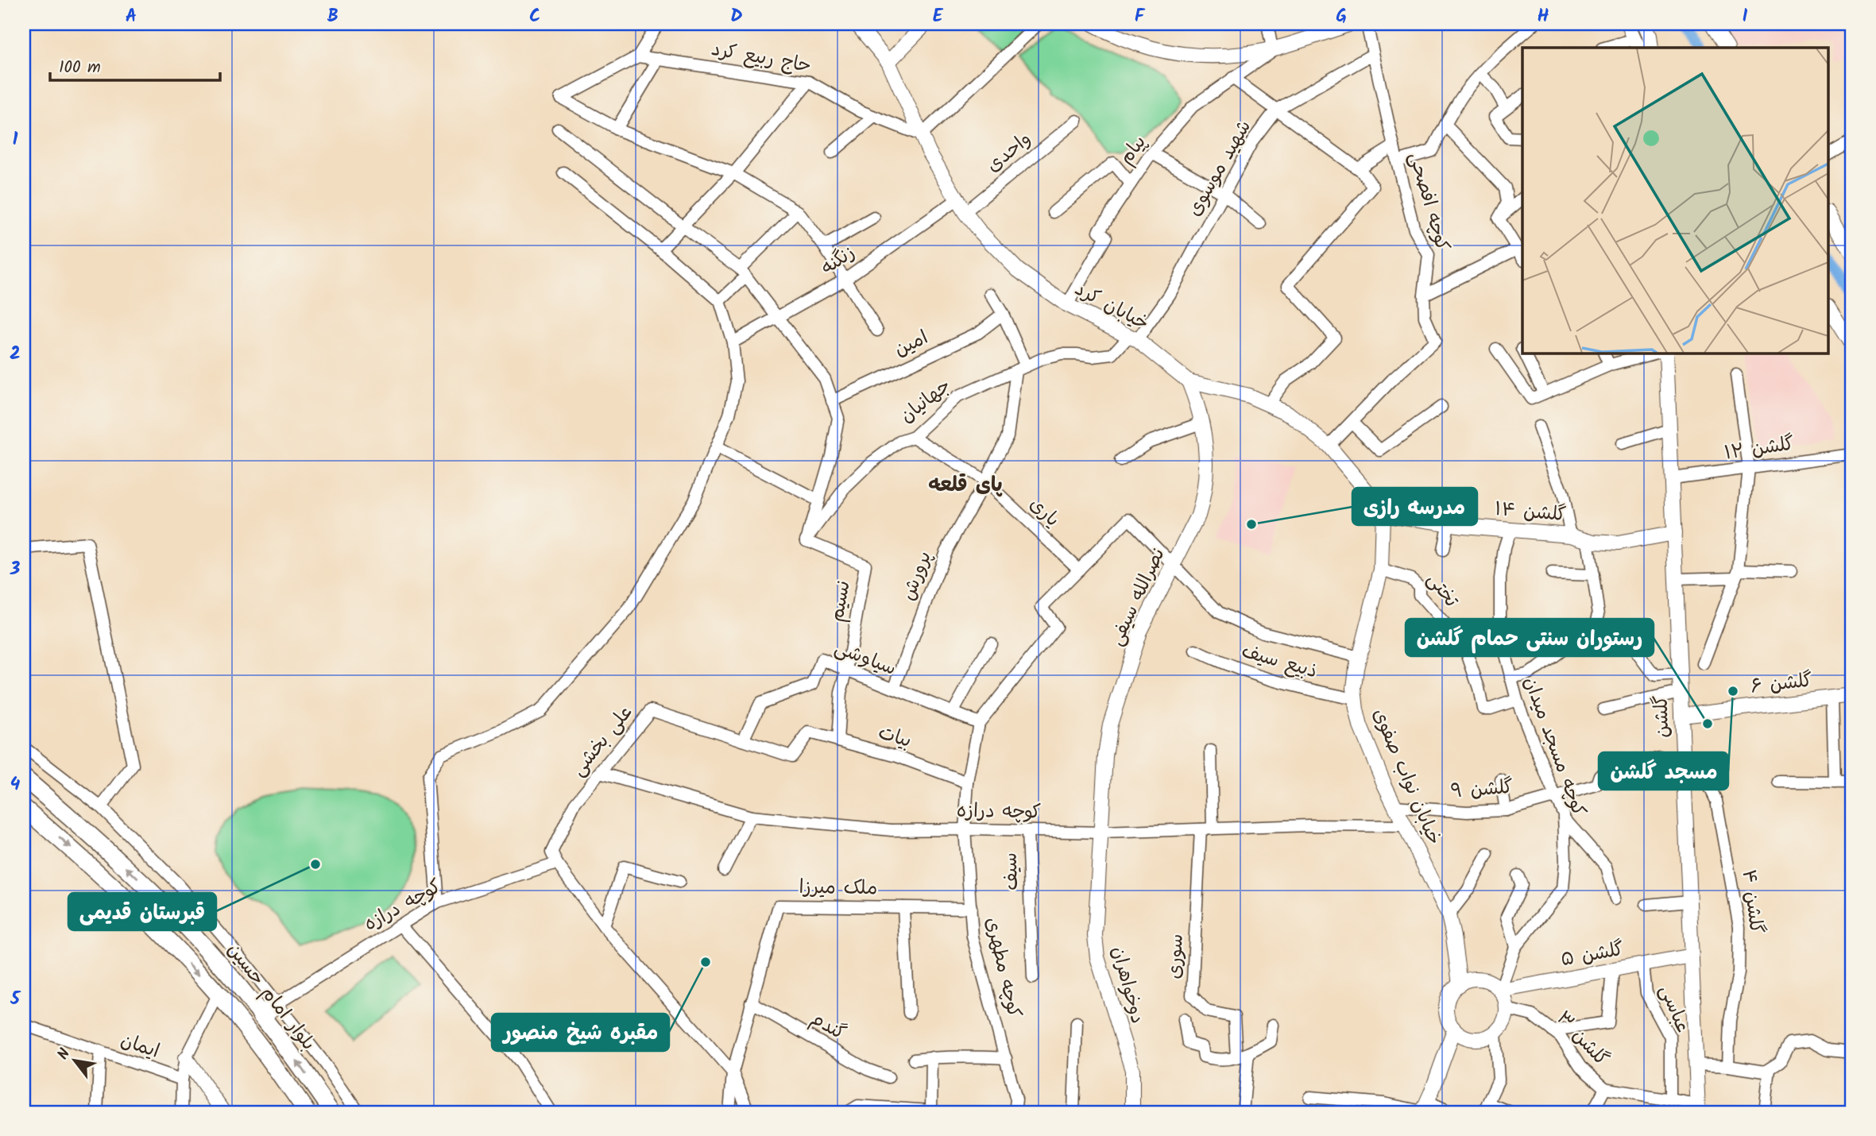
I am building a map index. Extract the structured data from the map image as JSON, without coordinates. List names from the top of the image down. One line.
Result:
{"streets":{"main road":["بلوار امام حسین"],"street":["حاج ربیع کرد","پیام","واحدی","شهید موسوی","کوچه افصحی","زنگنه","خیابان کرد","امین","جهانیان","گلشن ۱۲","یاری","گلشن ۱۴","پرورش","تختی","نصرالله سیفی","نسیم","سیاوشی","ذبیع سیف","گلشن ۶","گلشن","بیات","علی بخشی","کوچه مسجد میدان","خیابان نواب صفوی","گلشن ۹","کوچه درازه","سیف","ملک میرزا","گلشن ۴","گلشن ۵","سوری","کوچه مطهری","دوخواهران","عباسی","گندم","گلشن ۳","ایمان"]},"crossings":[["حاج ربیع کرد","خیابان کرد"],["پیام","خیابان کرد"],["واحدی","خیابان کرد"],["شهید موسوی","کوچه افصحی"],["شهید موسوی","خیابان کرد"],["شهید موسوی","جهانیان"],["کوچه افصحی","خیابان کرد"],["زنگنه","خیابان کرد"],["خیابان کرد","جهانیان"],["خیابان کرد","گلشن ۱۴"],["خیابان کرد","نصرالله سیفی"],["خیابان کرد","خیابان نواب صفوی"],["جهانیان","یاری"],["جهانیان","پرورش"],["جهانیان","نسیم"],["گلشن ۱۲","گلشن"],["یاری","پرورش"],["گلشن ۱۴","گلشن"],["گلشن ۱۴","کوچه مسجد میدان"],["گلشن ۱۴","خیابان نواب صفوی"],["پرورش","سیاوشی"],["تختی","کوچه مسجد میدان"],["تختی","خیابان نواب صفوی"],["نصرالله سیفی","کوچه درازه"],["نصرالله سیفی","دوخواهران"],["نسیم","سیاوشی"],["نسیم","بیات"],["سیاوشی","علی بخشی"],["سیاوشی","کوچه مطهری"],["ذبیع سیف","خیابان نواب صفوی"],["گلشن ۶","گلشن"],["گلشن","گلشن ۴"],["گلشن","گلشن ۵"],["گلشن","گلشن ۳"],["بیات","علی بخشی"],["بیات","کوچه مطهری"],["علی بخشی","کوچه درازه"],["کوچه مسجد میدان","خیابان نواب صفوی"],["کوچه مسجد میدان","گلشن ۹"],["کوچه مسجد میدان","گلشن ۵"],["کوچه مسجد میدان","گلشن ۳"],["خیابان نواب صفوی","گلشن ۹"],["خیابان نواب صفوی","کوچه درازه"],["خیابان نواب صفوی","گلشن ۵"],["خیابان نواب صفوی","گلشن ۳"],["کوچه درازه","سیف"],["کوچه درازه","سوری"],["کوچه درازه","کوچه مطهری"],["کوچه درازه","دوخواهران"],["ملک میرزا","کوچه مطهری"],["ملک میرزا","گندم"],["گلشن ۵","عباسی"],["گلشن ۵","گلشن ۳"],["عباسی","گلشن ۳"]],"districts":["پای قلعه"],"places":["مدرسه رازی","مسجد گلشن","رستوران سنتی حمام گلشن","قبرستان قدیمی","مقبره شیخ منصور"],"scale_bar":"100 m","north":"top left","grid":{"columns":["A","B","C","D","E","F","G","H","I"],"rows":["1","2","3","4","5"]}}
